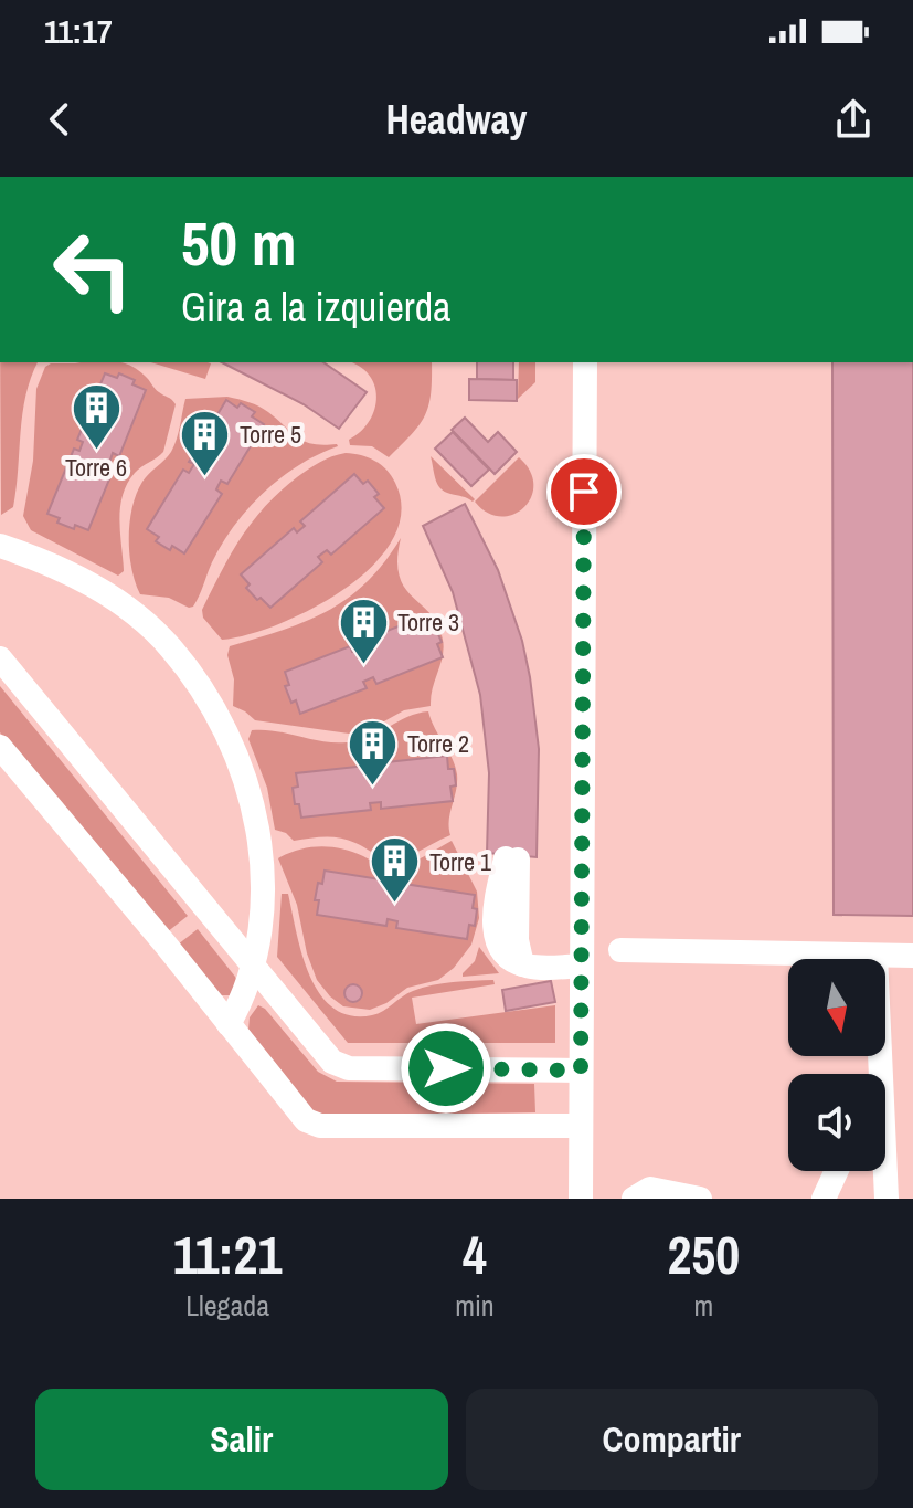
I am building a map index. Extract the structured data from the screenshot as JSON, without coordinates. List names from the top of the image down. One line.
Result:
{"places":{"building":["Torre 6","Torre 5","Torre 3","Torre 2","Torre 1"]},"north":"bottom","page":{"status":"11:17","header":"Headway","turn":["50 m","Gira a la izquierda"],"eta":["11:21","Llegada","4","min","250","m"],"buttons":["Salir","Compartir"]}}
